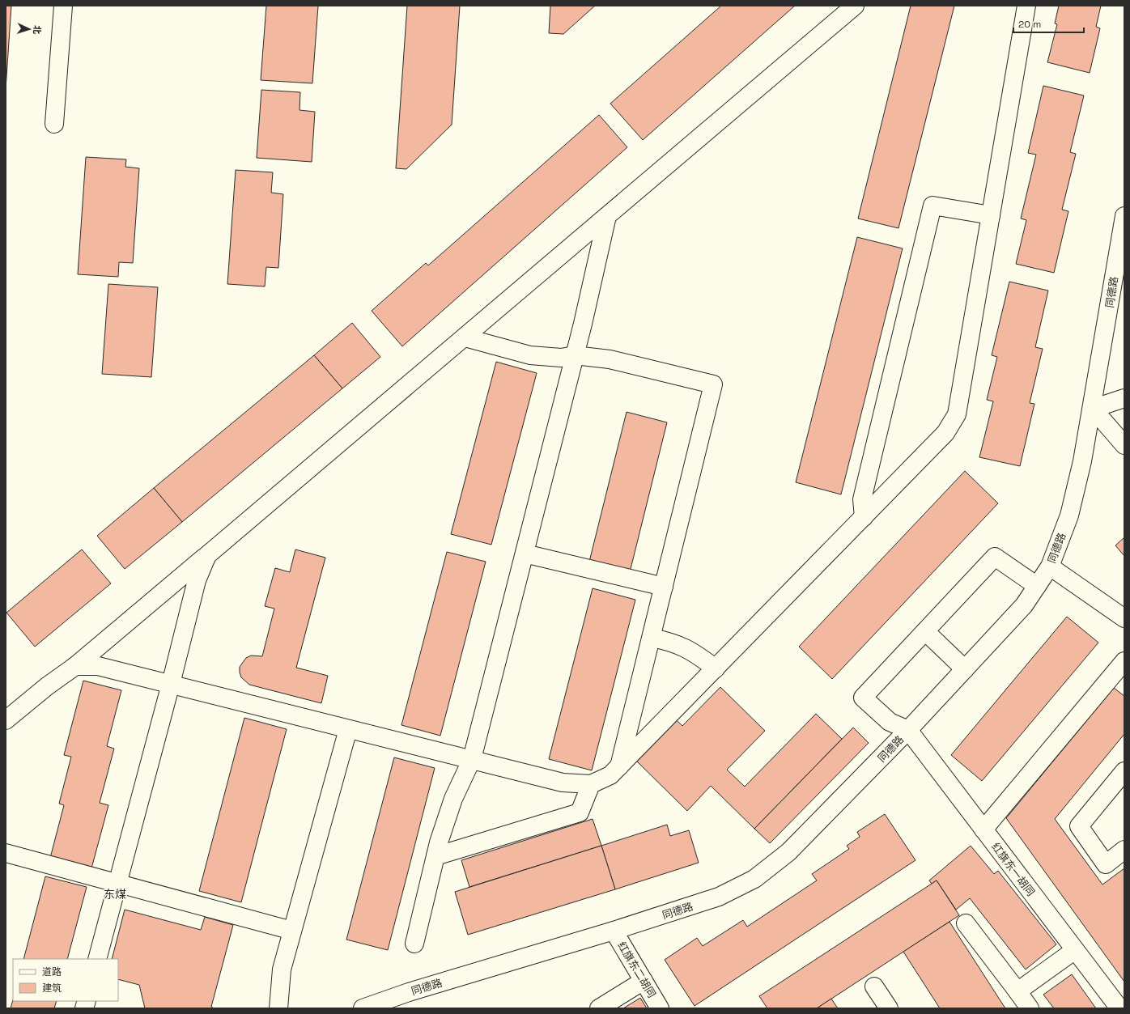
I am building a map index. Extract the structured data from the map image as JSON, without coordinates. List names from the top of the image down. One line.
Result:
{"streets":{"street":["同德路","红旗东一胡同","红旗东二胡同"]},"crossings":[["同德路","红旗东一胡同"],["同德路","红旗东二胡同"]],"districts":["东煤"],"legend":["道路","建筑"],"scale_bar":"20 m","north":"right"}
